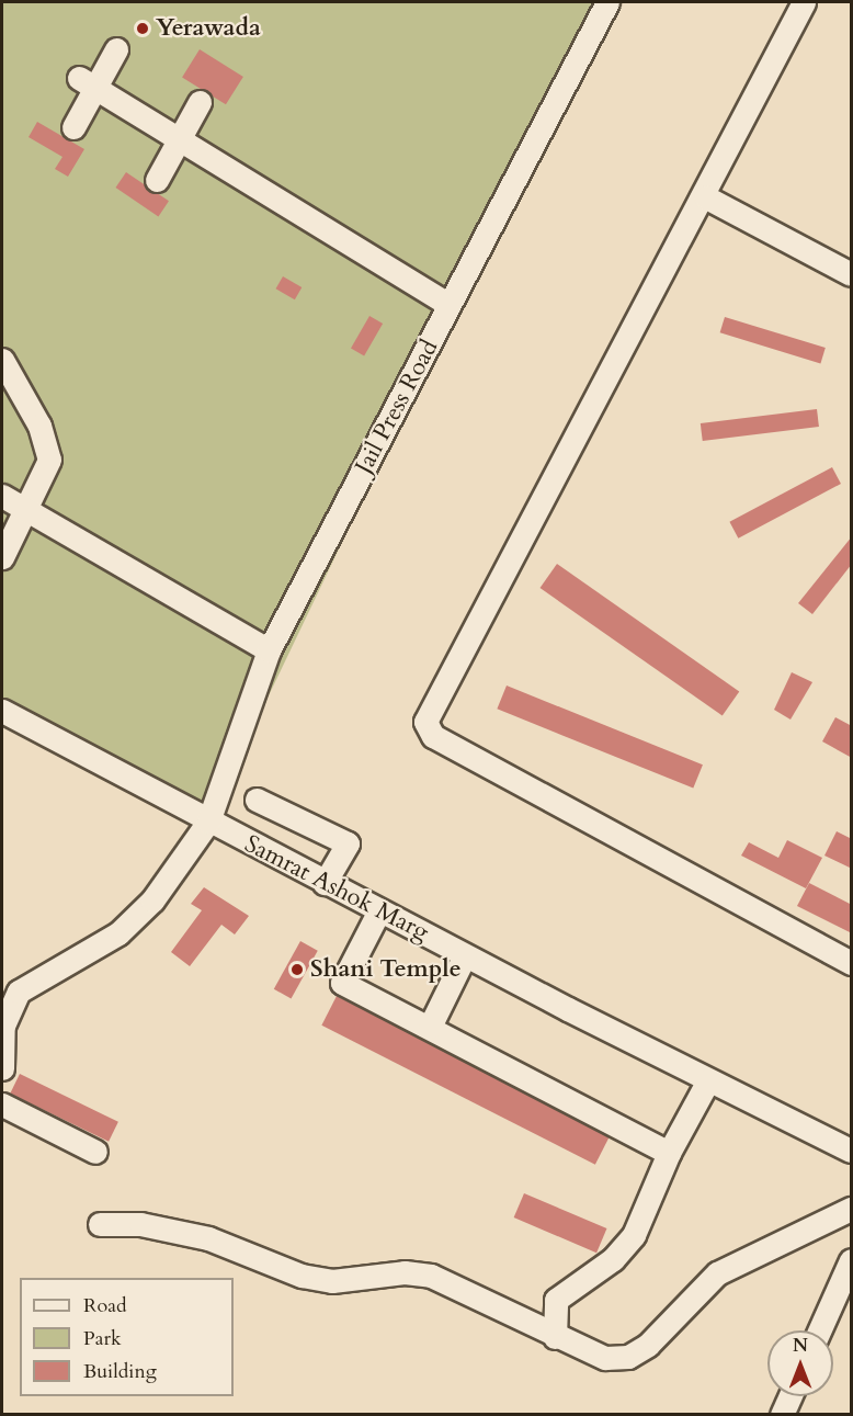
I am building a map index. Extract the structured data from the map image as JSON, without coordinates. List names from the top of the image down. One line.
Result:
{"streets":{"street":["Jail Press Road","Samrat Ashok Marg"]},"crossings":[["Jail Press Road","Samrat Ashok Marg"]],"places":["Yerawada","Shani Temple"],"legend":["Road","Park","Building"],"north":"top"}
